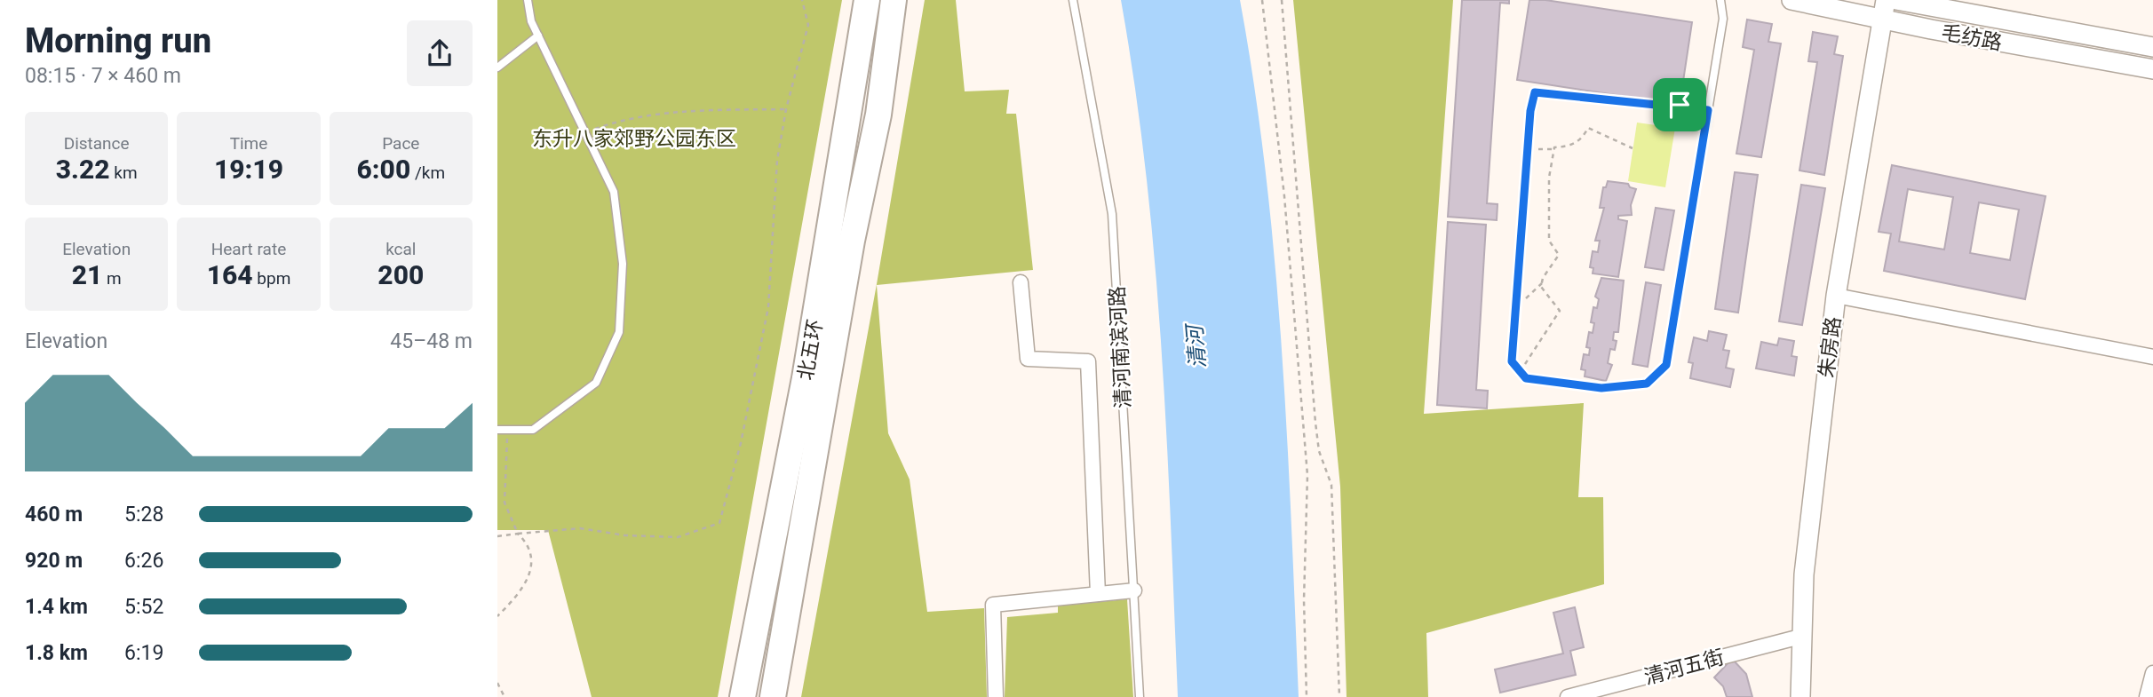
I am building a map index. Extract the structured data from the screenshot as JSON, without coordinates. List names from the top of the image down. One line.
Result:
{"streets":{"highway":["北五环"],"street":["毛纺路","朱房路","清河五街"],"lane":["清河南滨河路"]},"crossings":[["毛纺路","朱房路"],["朱房路","清河五街"]],"water":["清河"],"parks":["东升八家郊野公园东区"],"page":{"heading":["Morning run","08:15 · 7 × 460 m"],"stats":[["Distance","3.22 km"],["Time","19:19"],["Pace","6:00 /km"],["Elevation","21 m"],["Heart rate","164 bpm"],["kcal","200"]],"chart":["Elevation","45–48 m"],"list":[{"name":"460 m","note":"5:28"},{"name":"920 m","note":"6:26"},{"name":"1.4 km","note":"5:52"},{"name":"1.8 km","note":"6:19"}]}}
